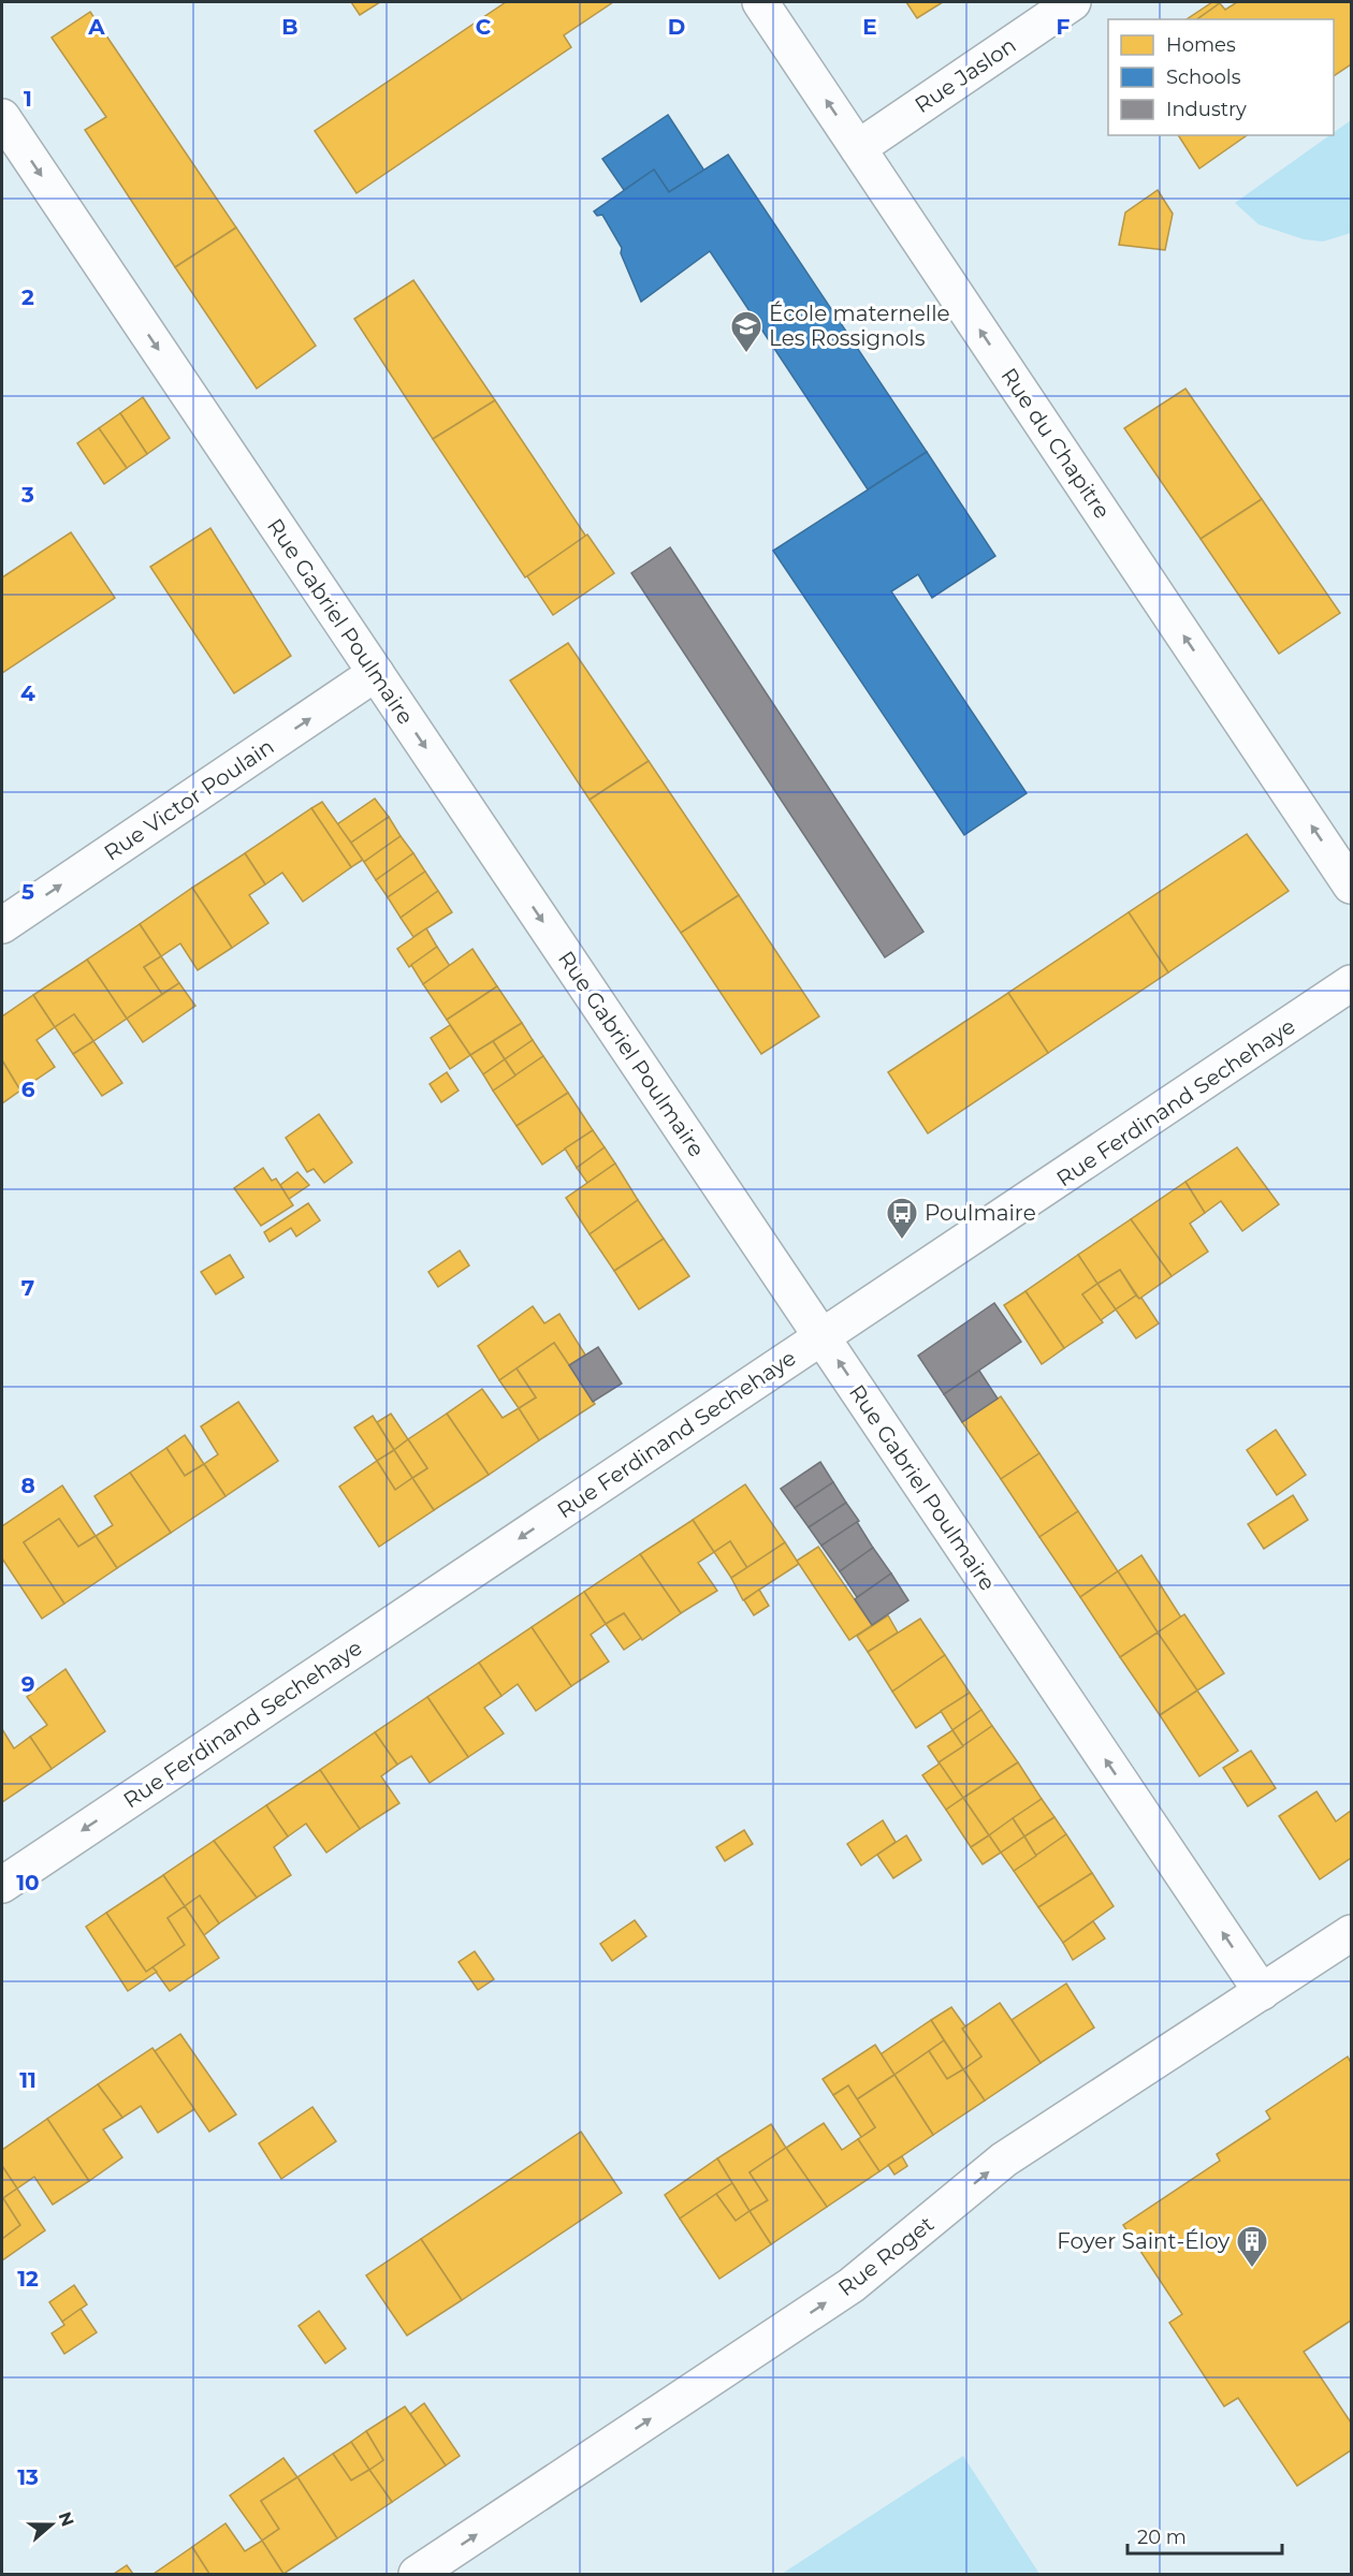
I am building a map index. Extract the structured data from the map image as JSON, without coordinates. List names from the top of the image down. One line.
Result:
{"streets":{"street":["Rue Jaslon","Rue du Chapitre","Rue Gabriel Poulmaire","Rue Victor Poulain","Rue Ferdinand Sechehaye","Rue Roget"]},"crossings":[["Rue Jaslon","Rue du Chapitre"],["Rue Gabriel Poulmaire","Rue Victor Poulain"],["Rue Gabriel Poulmaire","Rue Ferdinand Sechehaye"],["Rue Gabriel Poulmaire","Rue Roget"]],"one_way":["Rue du Chapitre","Rue Victor Poulain","Rue Ferdinand Sechehaye","Rue Roget"],"places":{"school or university":["École maternelle Les Rossignols"],"bus stop":["Poulmaire"],"building":["Foyer Saint-Éloy"]},"legend":["Homes","Schools","Industry"],"scale_bar":"20 m","north":"right","grid":{"columns":["A","B","C","D","E","F"],"rows":["1","2","3","4","5","6","7","8","9","10","11","12","13"]}}
